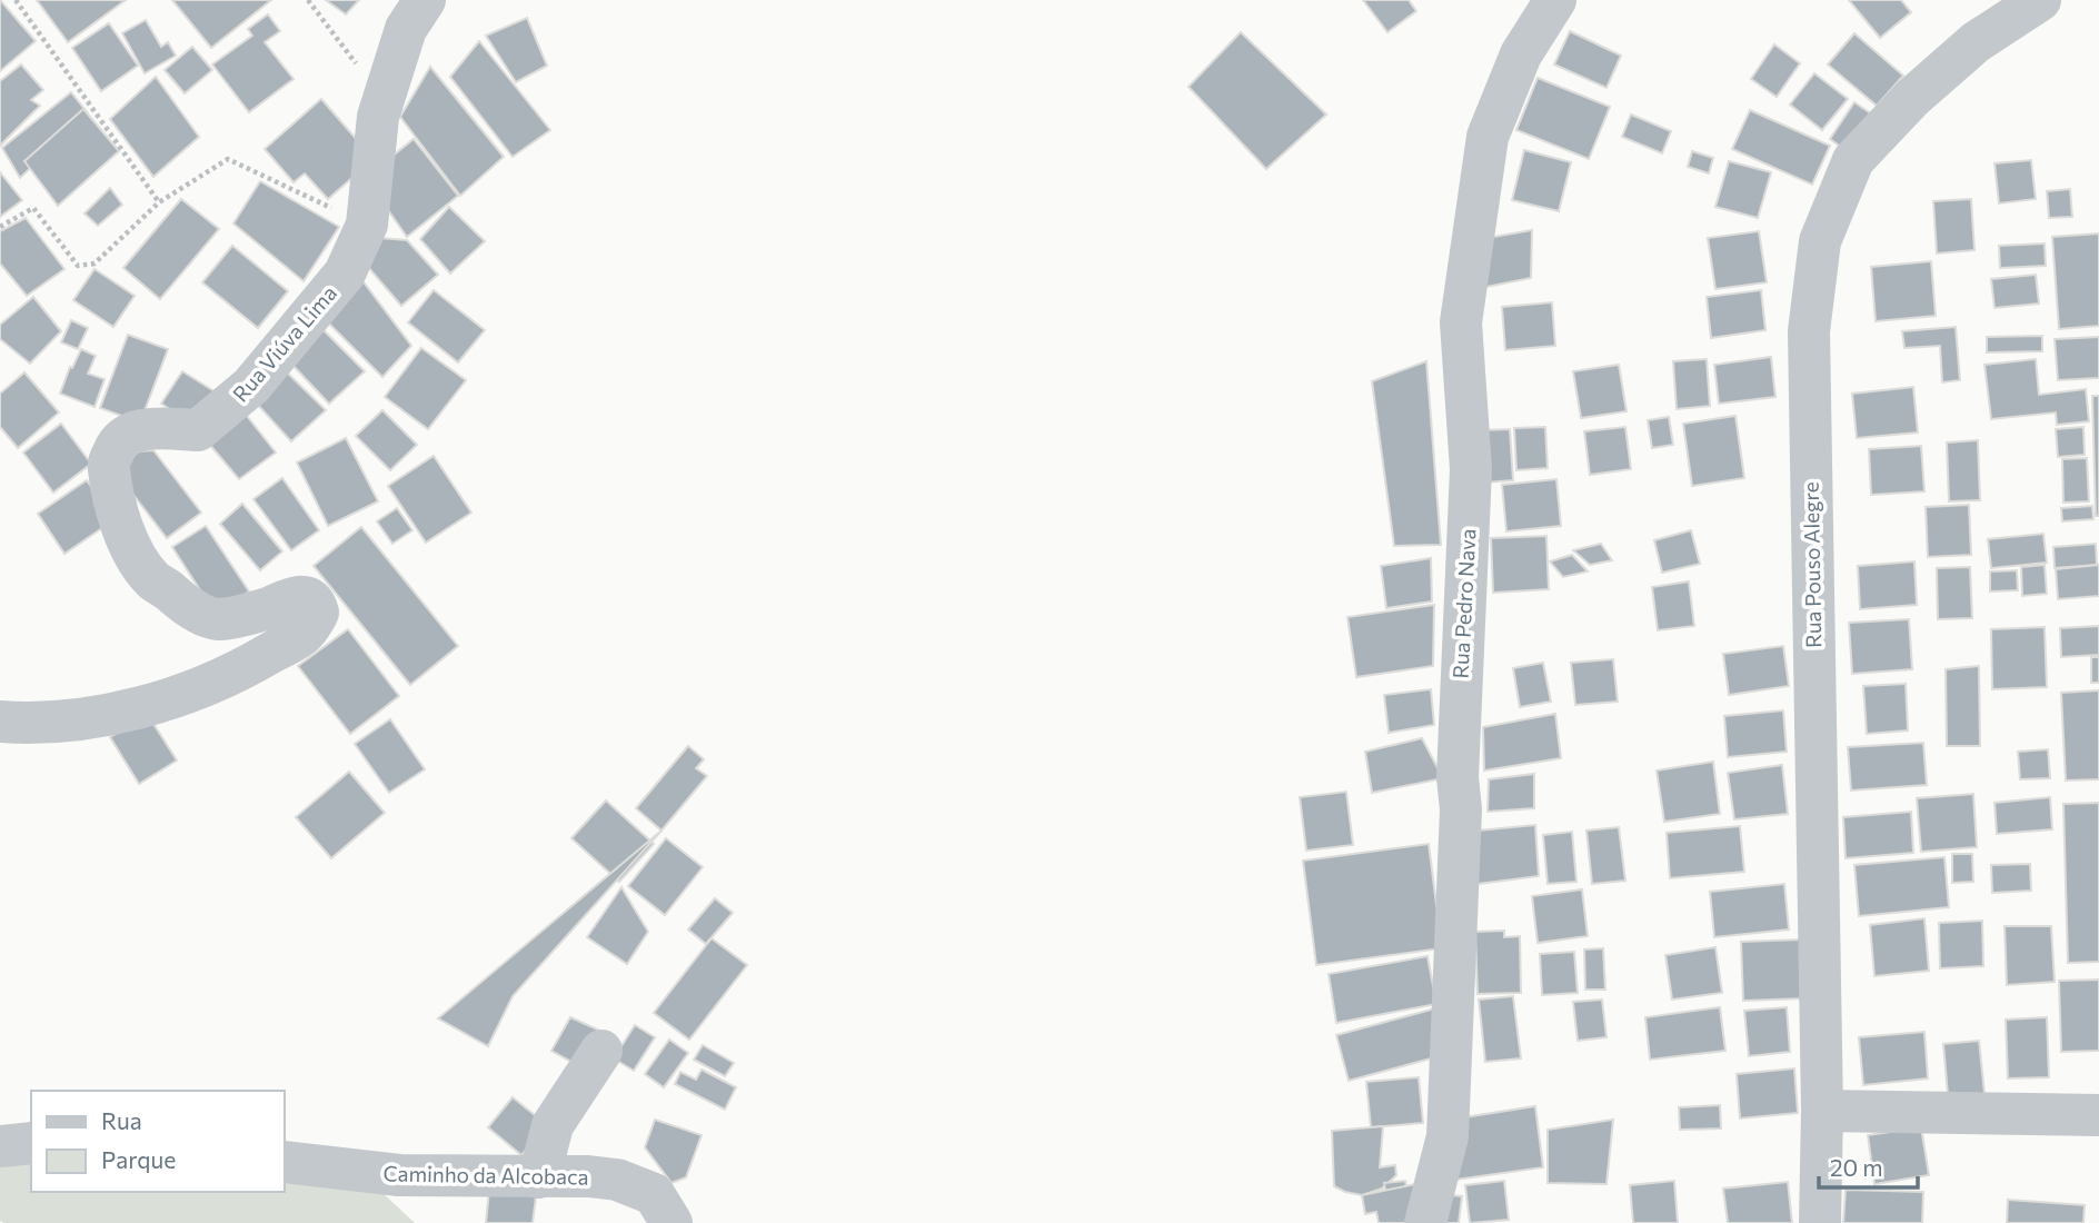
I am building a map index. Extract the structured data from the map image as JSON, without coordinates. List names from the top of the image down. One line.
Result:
{"streets":{"street":["Rua Viúva Lima","Rua Pouso Alegre","Rua Pedro Nava","Caminho da Alcobaca"]},"legend":["Rua","Parque"],"scale_bar":"20 m"}
